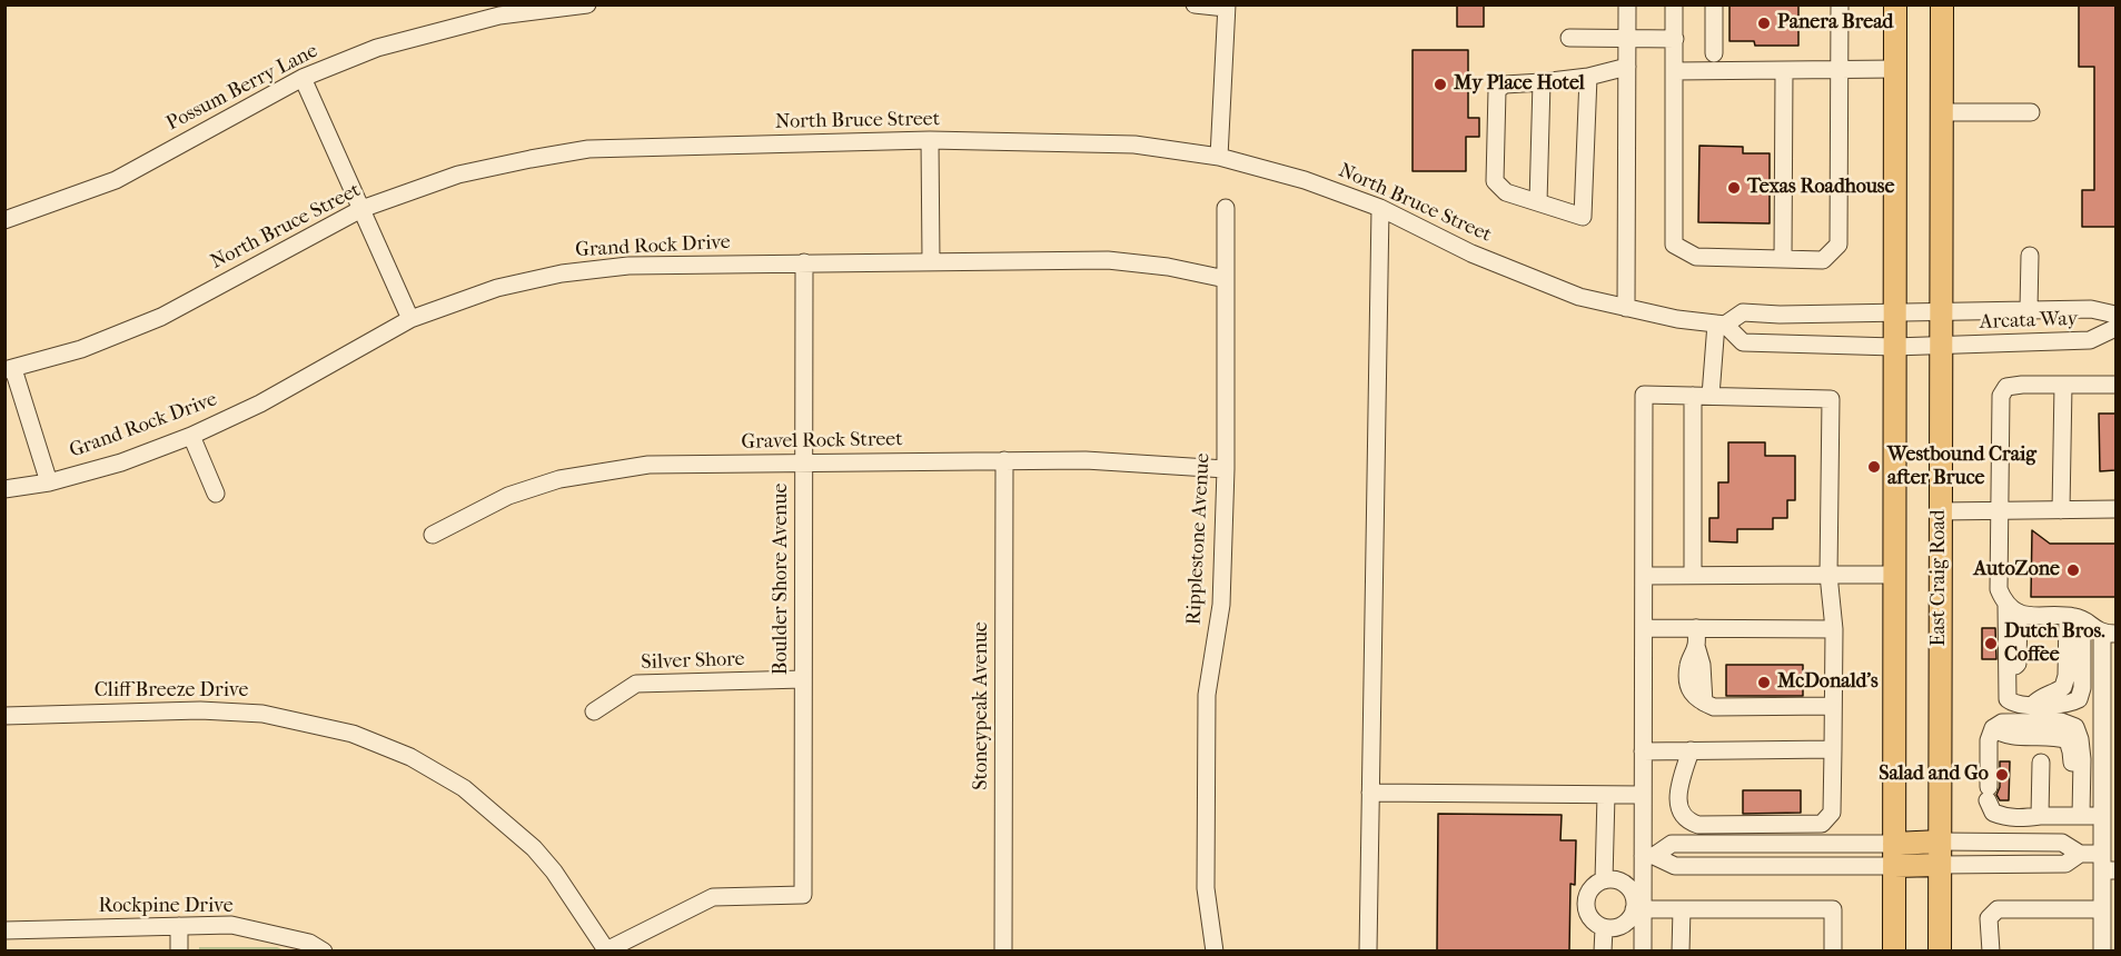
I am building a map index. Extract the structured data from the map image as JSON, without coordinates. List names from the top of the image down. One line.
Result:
{"streets":{"main road":["East Craig Road"],"street":["Possum Berry Lane","North Bruce Street","Grand Rock Drive","Arcata Way","Gravel Rock Street","Ripplestone Avenue","Boulder Shore Avenue","Silver Shore","Cliff Breeze Drive","Stoneypeak Avenue","Rockpine Drive"]},"crossings":[["North Bruce Street","Arcata Way"],["North Bruce Street","East Craig Road"],["Grand Rock Drive","Ripplestone Avenue"],["Grand Rock Drive","Boulder Shore Avenue"],["Arcata Way","East Craig Road"],["Gravel Rock Street","Ripplestone Avenue"],["Gravel Rock Street","Boulder Shore Avenue"],["Gravel Rock Street","Stoneypeak Avenue"],["Boulder Shore Avenue","Silver Shore"],["Boulder Shore Avenue","Cliff Breeze Drive"]],"places":["Panera Bread","My Place Hotel","Texas Roadhouse","Westbound Craig after Bruce","AutoZone","Dutch Bros. Coffee","McDonald's","Salad and Go"]}
